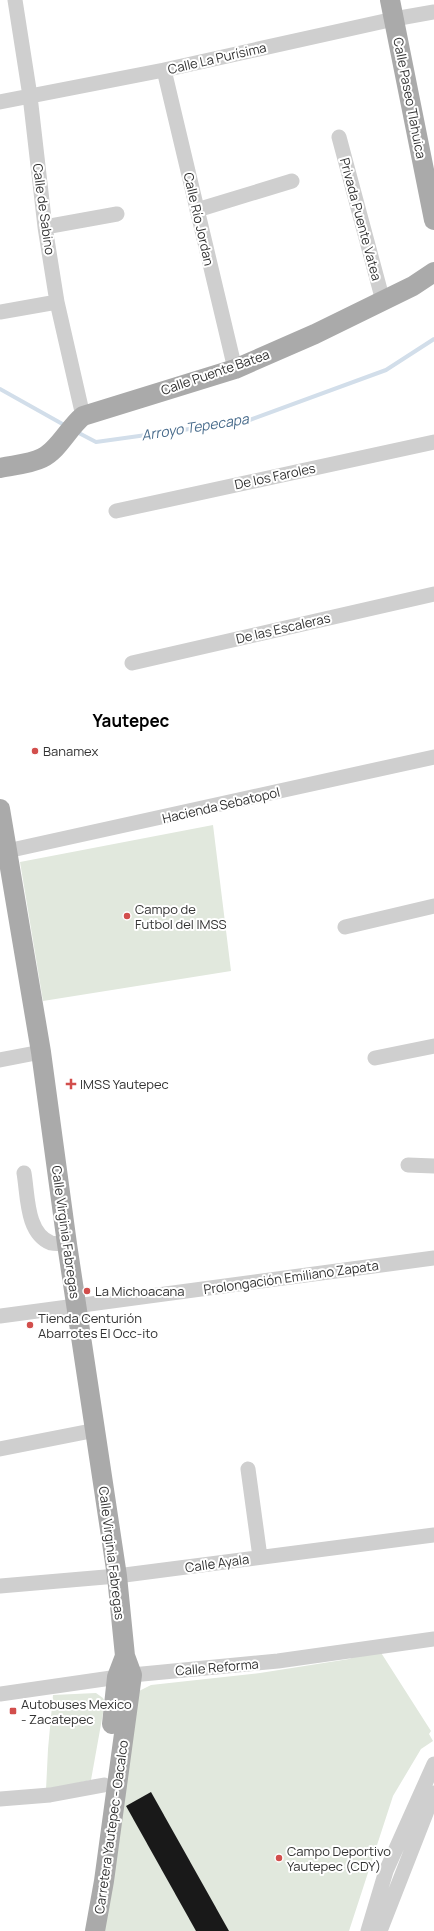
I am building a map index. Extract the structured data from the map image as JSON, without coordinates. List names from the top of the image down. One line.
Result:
{"streets":{"main road":["Calle Paseo Tlahuica","Calle Puente Batea","Calle Virginia Fabregas","Carretera Yautepec - Oacalco"],"street":["Calle La Purísima","Calle de Sabino","Calle Río Jordan","Privada Puente Vatea","De los Faroles","De las Escaleras","Hacienda Sebatopol","Prolongación Emiliano Zapata","Calle Ayala","Calle Reforma"]},"crossings":[["Calle La Purísima","Calle Paseo Tlahuica"],["Calle La Purísima","Calle de Sabino"],["Calle La Purísima","Calle Río Jordan"],["Calle de Sabino","Calle Puente Batea"],["Calle Río Jordan","Calle Puente Batea"],["Privada Puente Vatea","Calle Puente Batea"],["Hacienda Sebatopol","Calle Virginia Fabregas"],["Calle Virginia Fabregas","Prolongación Emiliano Zapata"],["Calle Virginia Fabregas","Calle Ayala"],["Calle Virginia Fabregas","Calle Reforma"],["Calle Virginia Fabregas","Carretera Yautepec - Oacalco"],["Calle Reforma","Carretera Yautepec - Oacalco"]],"districts":["Yautepec"],"water":["Arroyo Tepecapa"],"places":{"other":["Banamex","Campo de Futbol del IMSS","La Michoacana","Tienda Centurión Abarrotes El Occ-ito","Campo Deportivo Yautepec (CDY)"],"health":["IMSS Yautepec"],"transit":["Autobuses Mexico - Zacatepec"]}}
